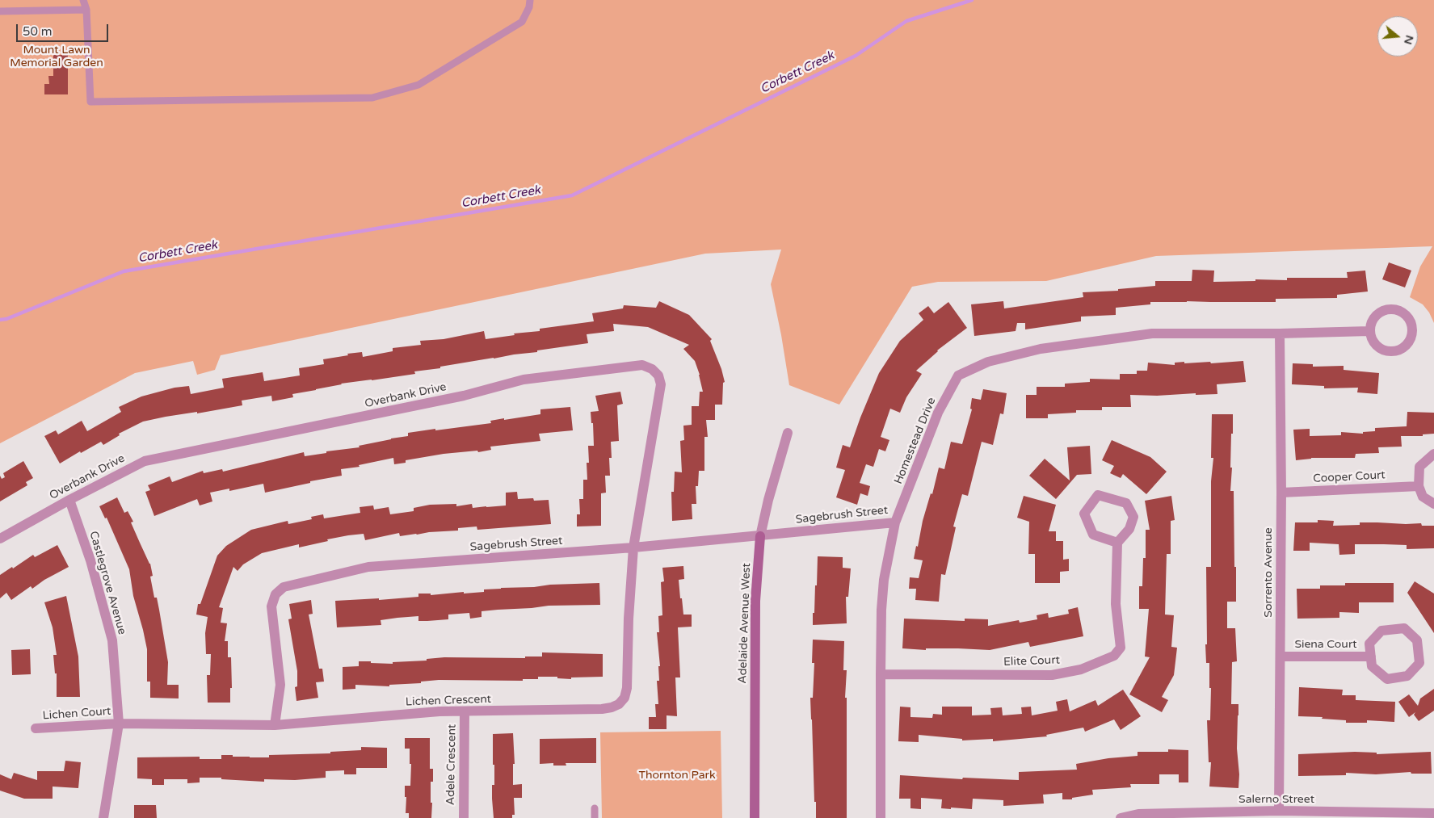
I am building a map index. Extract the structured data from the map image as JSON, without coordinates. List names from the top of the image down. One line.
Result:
{"streets":{"street":["Overbank Drive","Homestead Drive","Cooper Court","Sagebrush Street","Sorrento Avenue","Castlegrove Avenue","Adelaide Avenue West","Siena Court","Elite Court","Lichen Crescent","Lichen Court","Adele Crescent","Salerno Street"]},"crossings":[["Overbank Drive","Sagebrush Street"],["Overbank Drive","Castlegrove Avenue"],["Overbank Drive","Lichen Crescent"],["Homestead Drive","Sagebrush Street"],["Homestead Drive","Sorrento Avenue"],["Homestead Drive","Elite Court"],["Cooper Court","Sorrento Avenue"],["Sagebrush Street","Adelaide Avenue West"],["Sagebrush Street","Lichen Crescent"],["Sorrento Avenue","Siena Court"],["Sorrento Avenue","Salerno Street"],["Castlegrove Avenue","Lichen Crescent"],["Castlegrove Avenue","Lichen Court"],["Lichen Crescent","Lichen Court"],["Lichen Crescent","Adele Crescent"]],"water":["Corbett Creek"],"parks":["Mount Lawn Memorial Garden","Thornton Park"],"scale_bar":"50 m","north":"right"}
